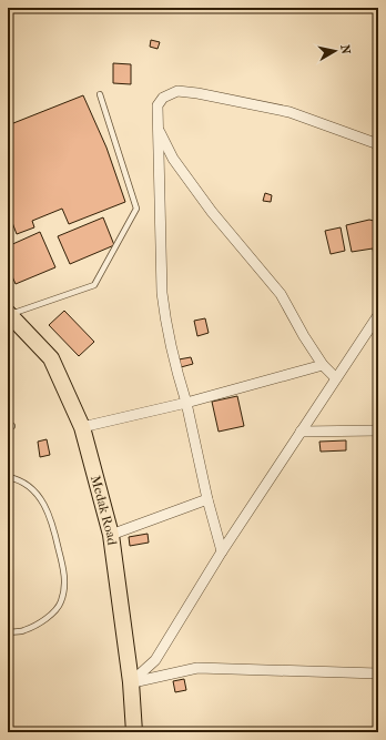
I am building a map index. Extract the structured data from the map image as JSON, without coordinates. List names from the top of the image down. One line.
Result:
{"streets":{"main road":["Medak Road"]},"north":"right"}
